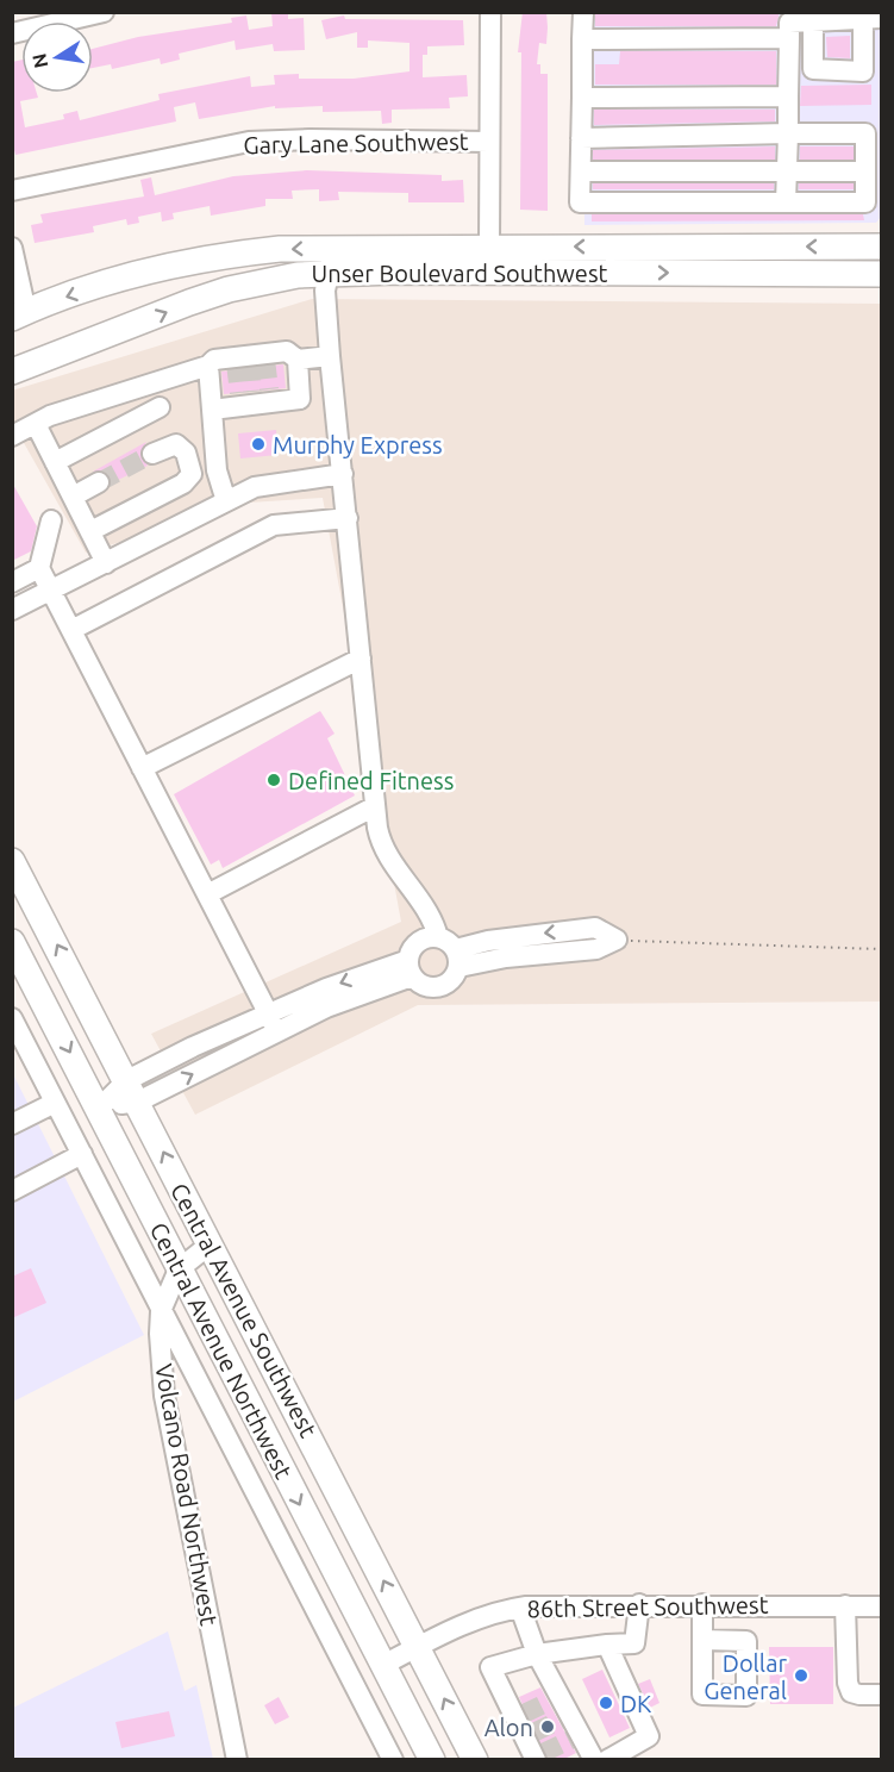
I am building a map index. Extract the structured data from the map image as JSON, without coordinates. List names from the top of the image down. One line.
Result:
{"streets":{"main road":["Unser Boulevard Southwest","Central Avenue Southwest","Central Avenue Northwest"],"street":["Gary Lane Southwest","Volcano Road Northwest","86th Street Southwest"]},"crossings":[["Central Avenue Southwest","Volcano Road Northwest"],["Central Avenue Southwest","86th Street Southwest"],["Central Avenue Northwest","Volcano Road Northwest"],["Central Avenue Northwest","86th Street Southwest"]],"one_way":["Central Avenue Southwest","Central Avenue Northwest"],"places":["Murphy Express","Defined Fitness","Dollar General","DK","Alon"],"north":"left"}
